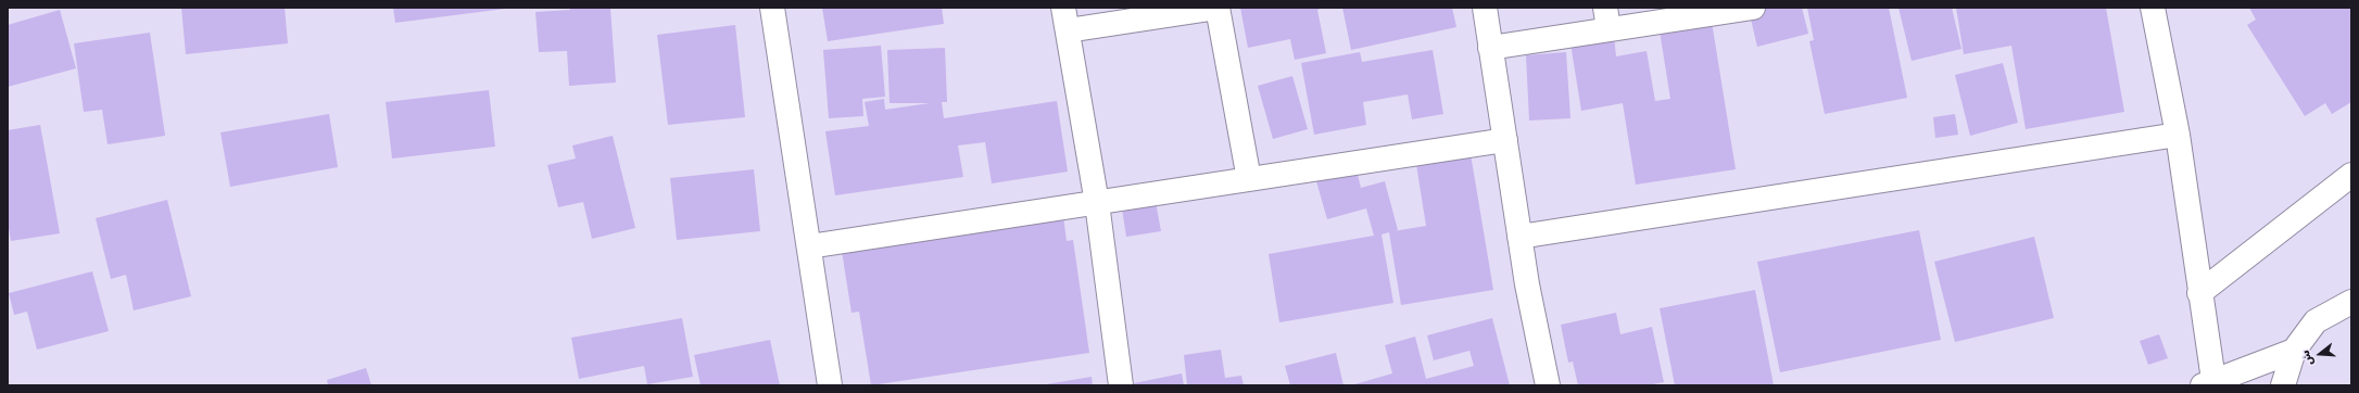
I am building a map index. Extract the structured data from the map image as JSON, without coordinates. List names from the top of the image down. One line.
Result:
{"north":"left"}
